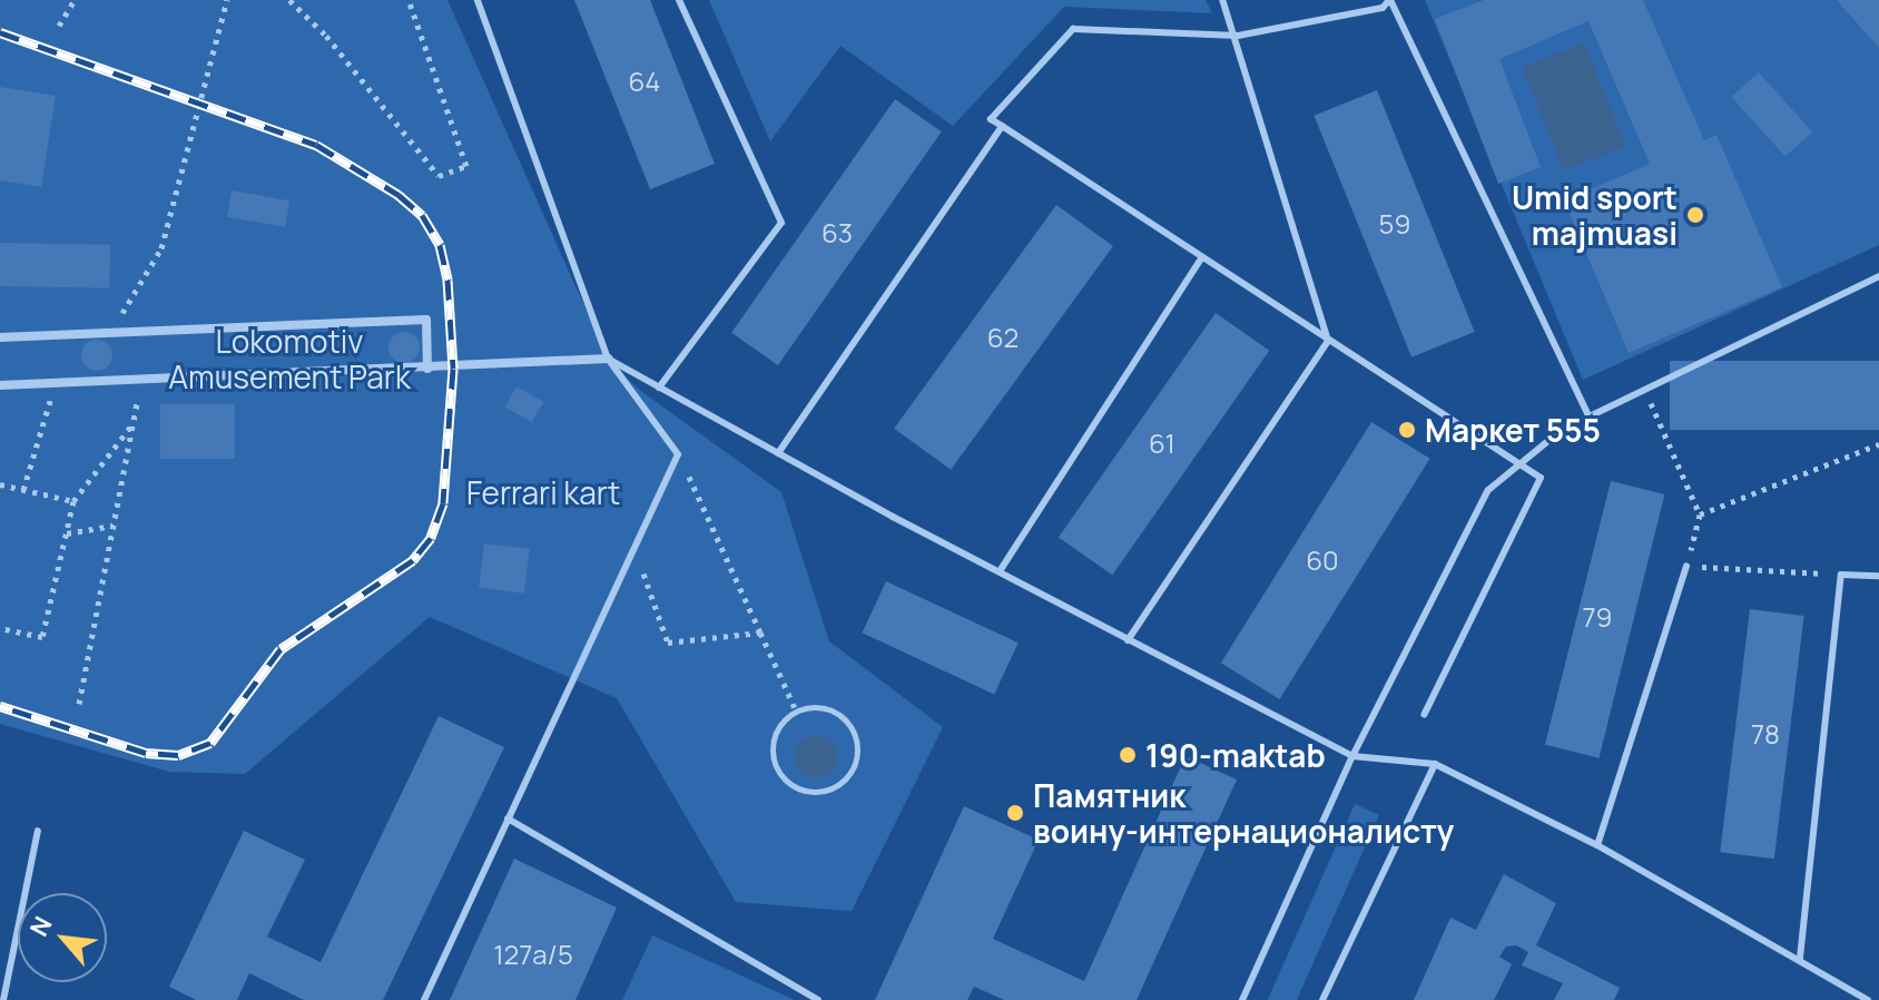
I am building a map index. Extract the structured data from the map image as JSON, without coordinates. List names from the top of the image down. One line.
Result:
{"parks":["Lokomotiv Amusement Park","Ferrari kart"],"places":["Umid sport majmuasi","Маркет 555","190-maktab","Памятник воину-интернационалисту"],"house_numbers":["64","59","63","62","61","60","79","78","127a/5"],"north":"top left"}
